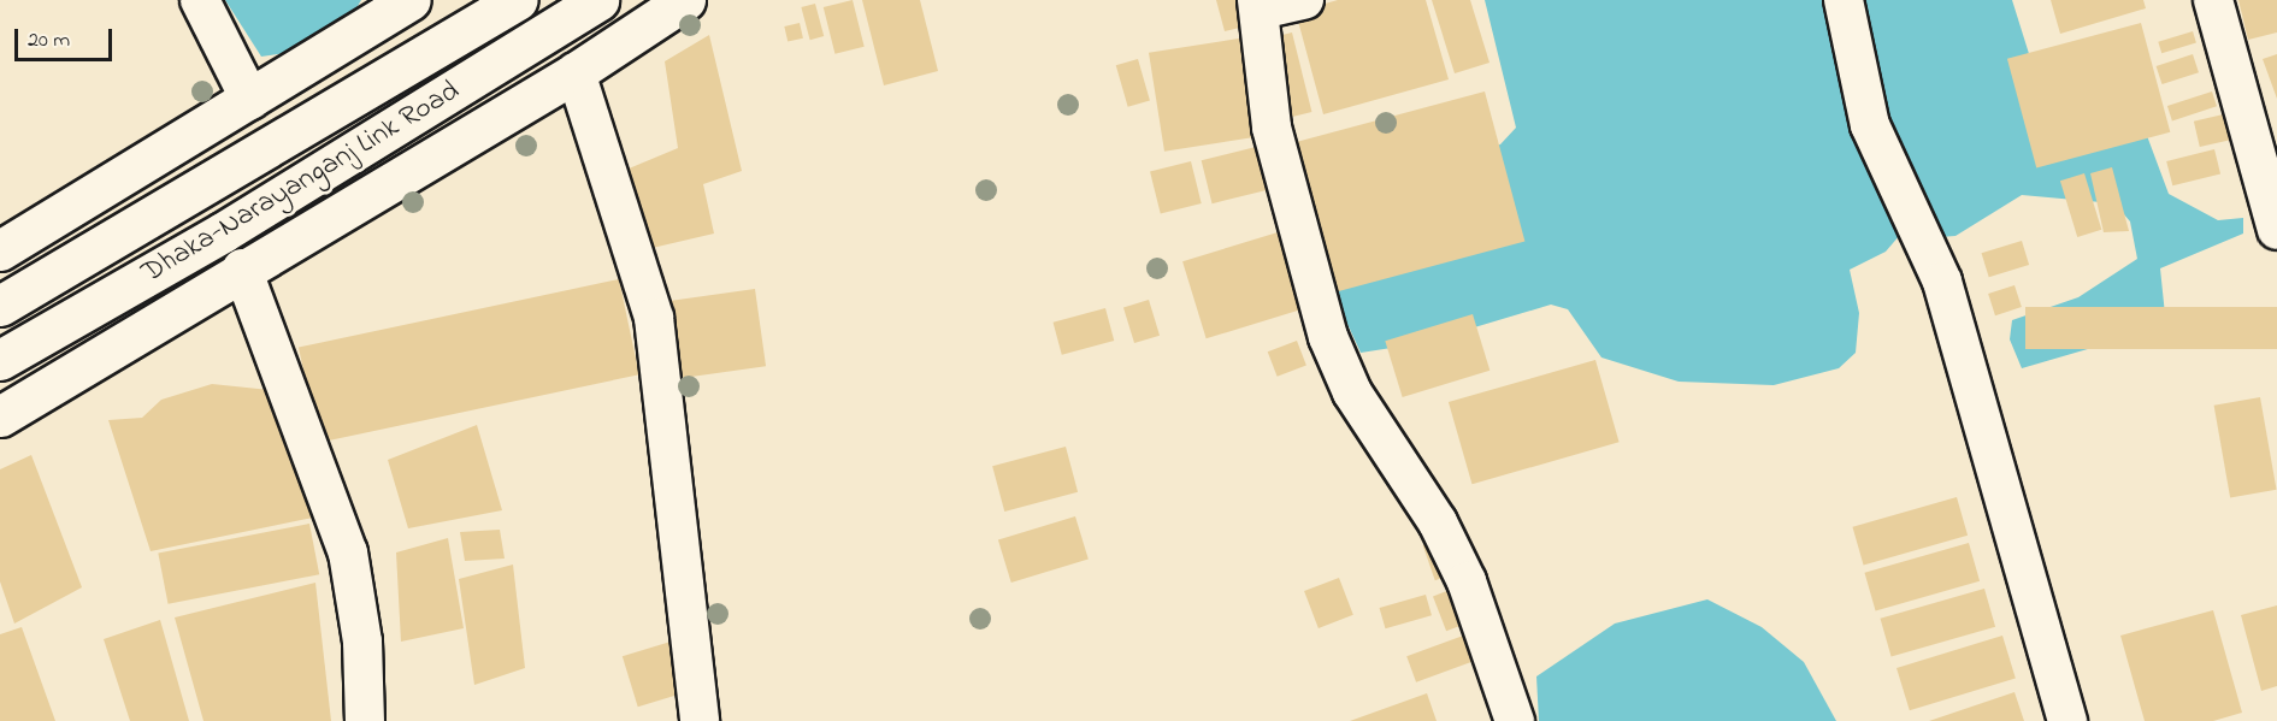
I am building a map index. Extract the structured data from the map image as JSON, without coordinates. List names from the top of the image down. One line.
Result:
{"streets":{"street":["Dhaka-Narayanganj Link Road"]},"scale_bar":"20 m"}
